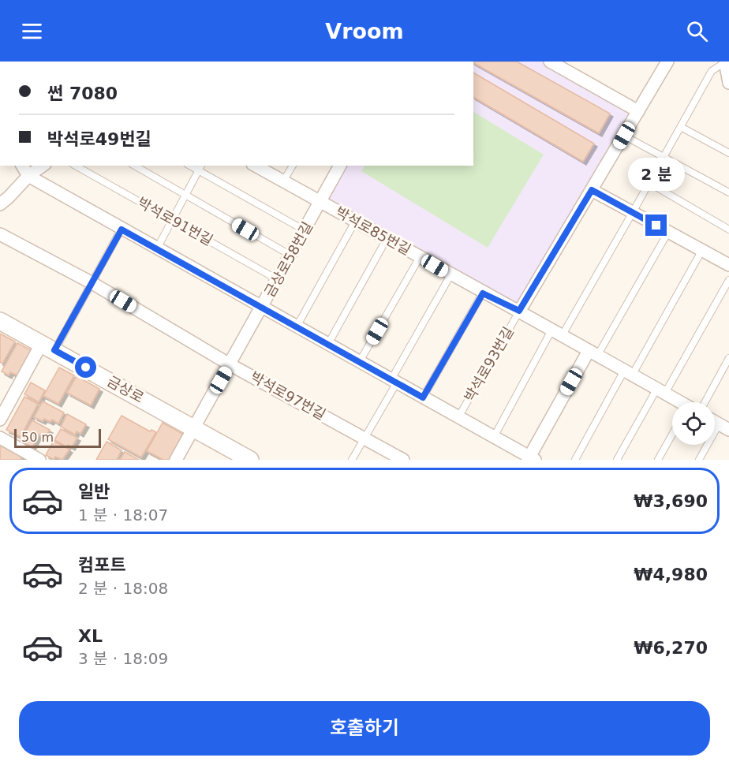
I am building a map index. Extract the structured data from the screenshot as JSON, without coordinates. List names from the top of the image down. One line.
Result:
{"streets":{"street":["박석로85번길","금상로58번길","박석로93번길","금상로","박석로97번길"],"lane":["박석로91번길"]},"crossings":[["박석로91번길","금상로58번길"],["박석로85번길","금상로58번길"],["박석로85번길","박석로93번길"],["금상로58번길","박석로93번길"],["금상로58번길","금상로"],["금상로58번길","박석로97번길"]],"scale_bar":"50 m","page":{"header":"Vroom","banner":["썬 7080","박석로49번길"],"bubble":"2 분","scale":"50 m","list":[{"name":"일반","note":"1 분 · 18:07","value":"₩3,690"},{"name":"컴포트","note":"2 분 · 18:08","value":"₩4,980"},{"name":"XL","note":"3 분 · 18:09","value":"₩6,270"}],"buttons":"호출하기"}}
